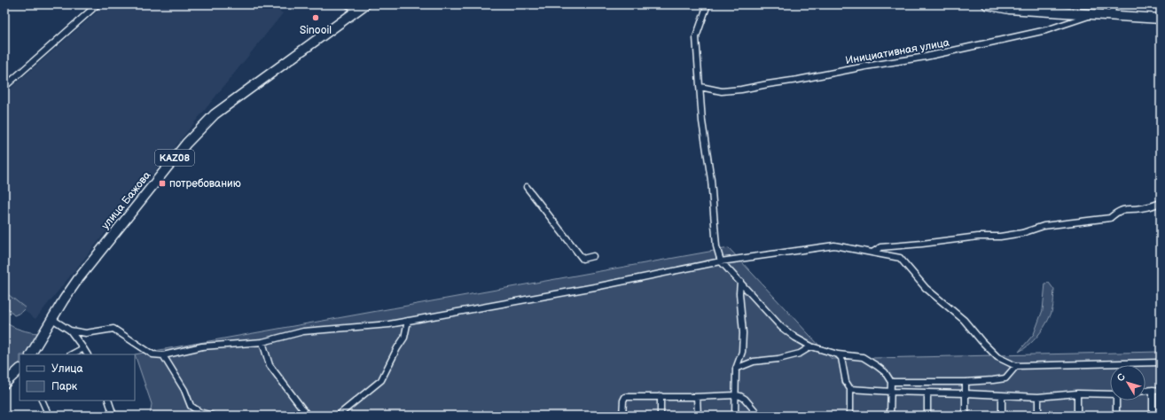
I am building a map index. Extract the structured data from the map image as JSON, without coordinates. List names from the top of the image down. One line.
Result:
{"streets":{"highway":["KAZ08","улица Бажова"],"street":["Инициативная улица"]},"places":{"other":["Sinooil"],"transit":["потребованию"]},"legend":["Улица","Парк"],"north":"top left"}
